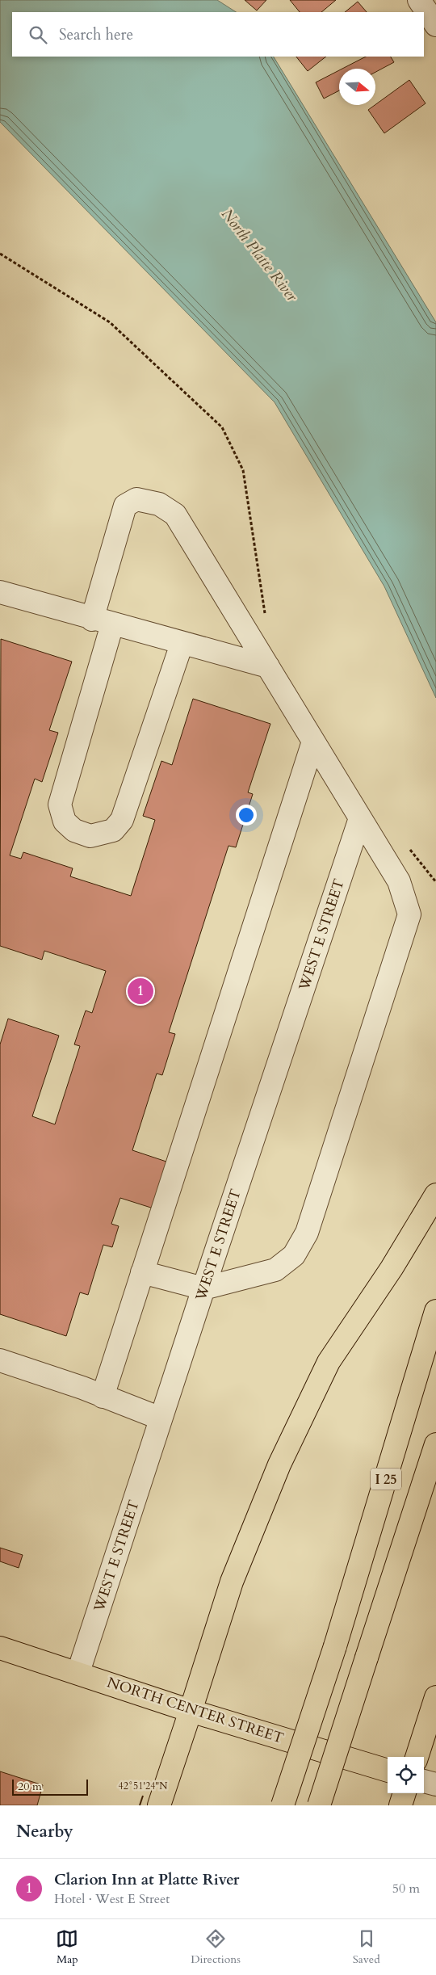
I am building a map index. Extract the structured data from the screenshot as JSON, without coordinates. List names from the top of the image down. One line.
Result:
{"streets":{"main road":["I 25","NORTH CENTER STREET"],"street":["WEST E STREET"]},"crossings":[["WEST E STREET","NORTH CENTER STREET"]],"water":["North Platte River"],"scale_bar":"20 m","north":"right","page":{"search":"Search here","pins":"1","scale":"20 m","heading":"Nearby","list":[{"mark":"1","name":"Clarion Inn at Platte River","note":"Hotel · West E Street","value":"50 m"}],"nav":["Map","Directions","Saved"]},"coordinates":["42°51'24\"N"]}
